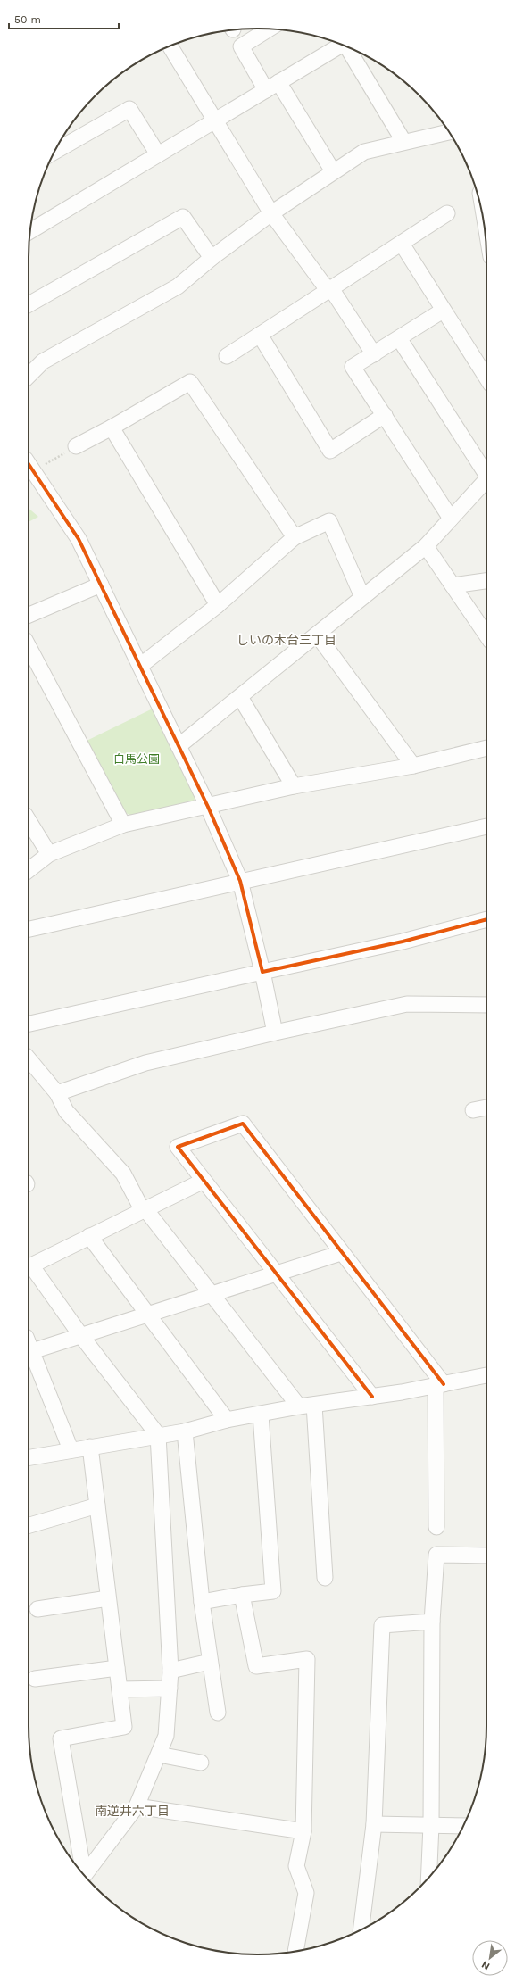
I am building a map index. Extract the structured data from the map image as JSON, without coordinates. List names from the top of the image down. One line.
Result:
{"districts":["しいの木台三丁目","南逆井六丁目"],"parks":["白馬公園"],"scale_bar":"50 m","north":"bottom left"}
